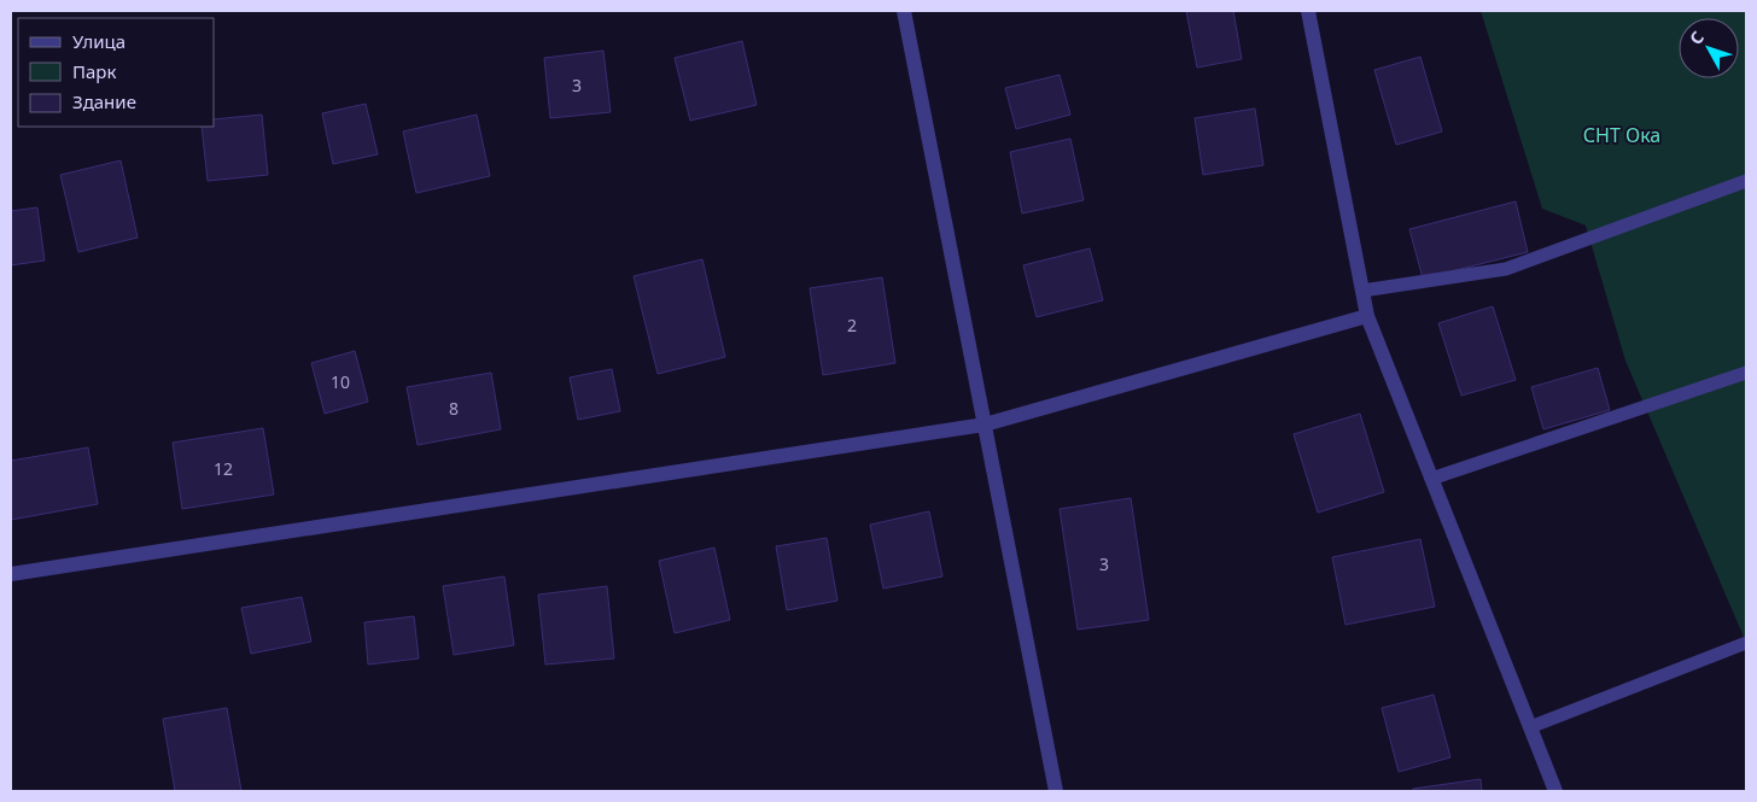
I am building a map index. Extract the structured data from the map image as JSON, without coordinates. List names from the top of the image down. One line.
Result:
{"parks":["СНТ Ока"],"house_numbers":["3","2","10","8","12","3"],"legend":["Улица","Парк","Здание"],"north":"top left"}
